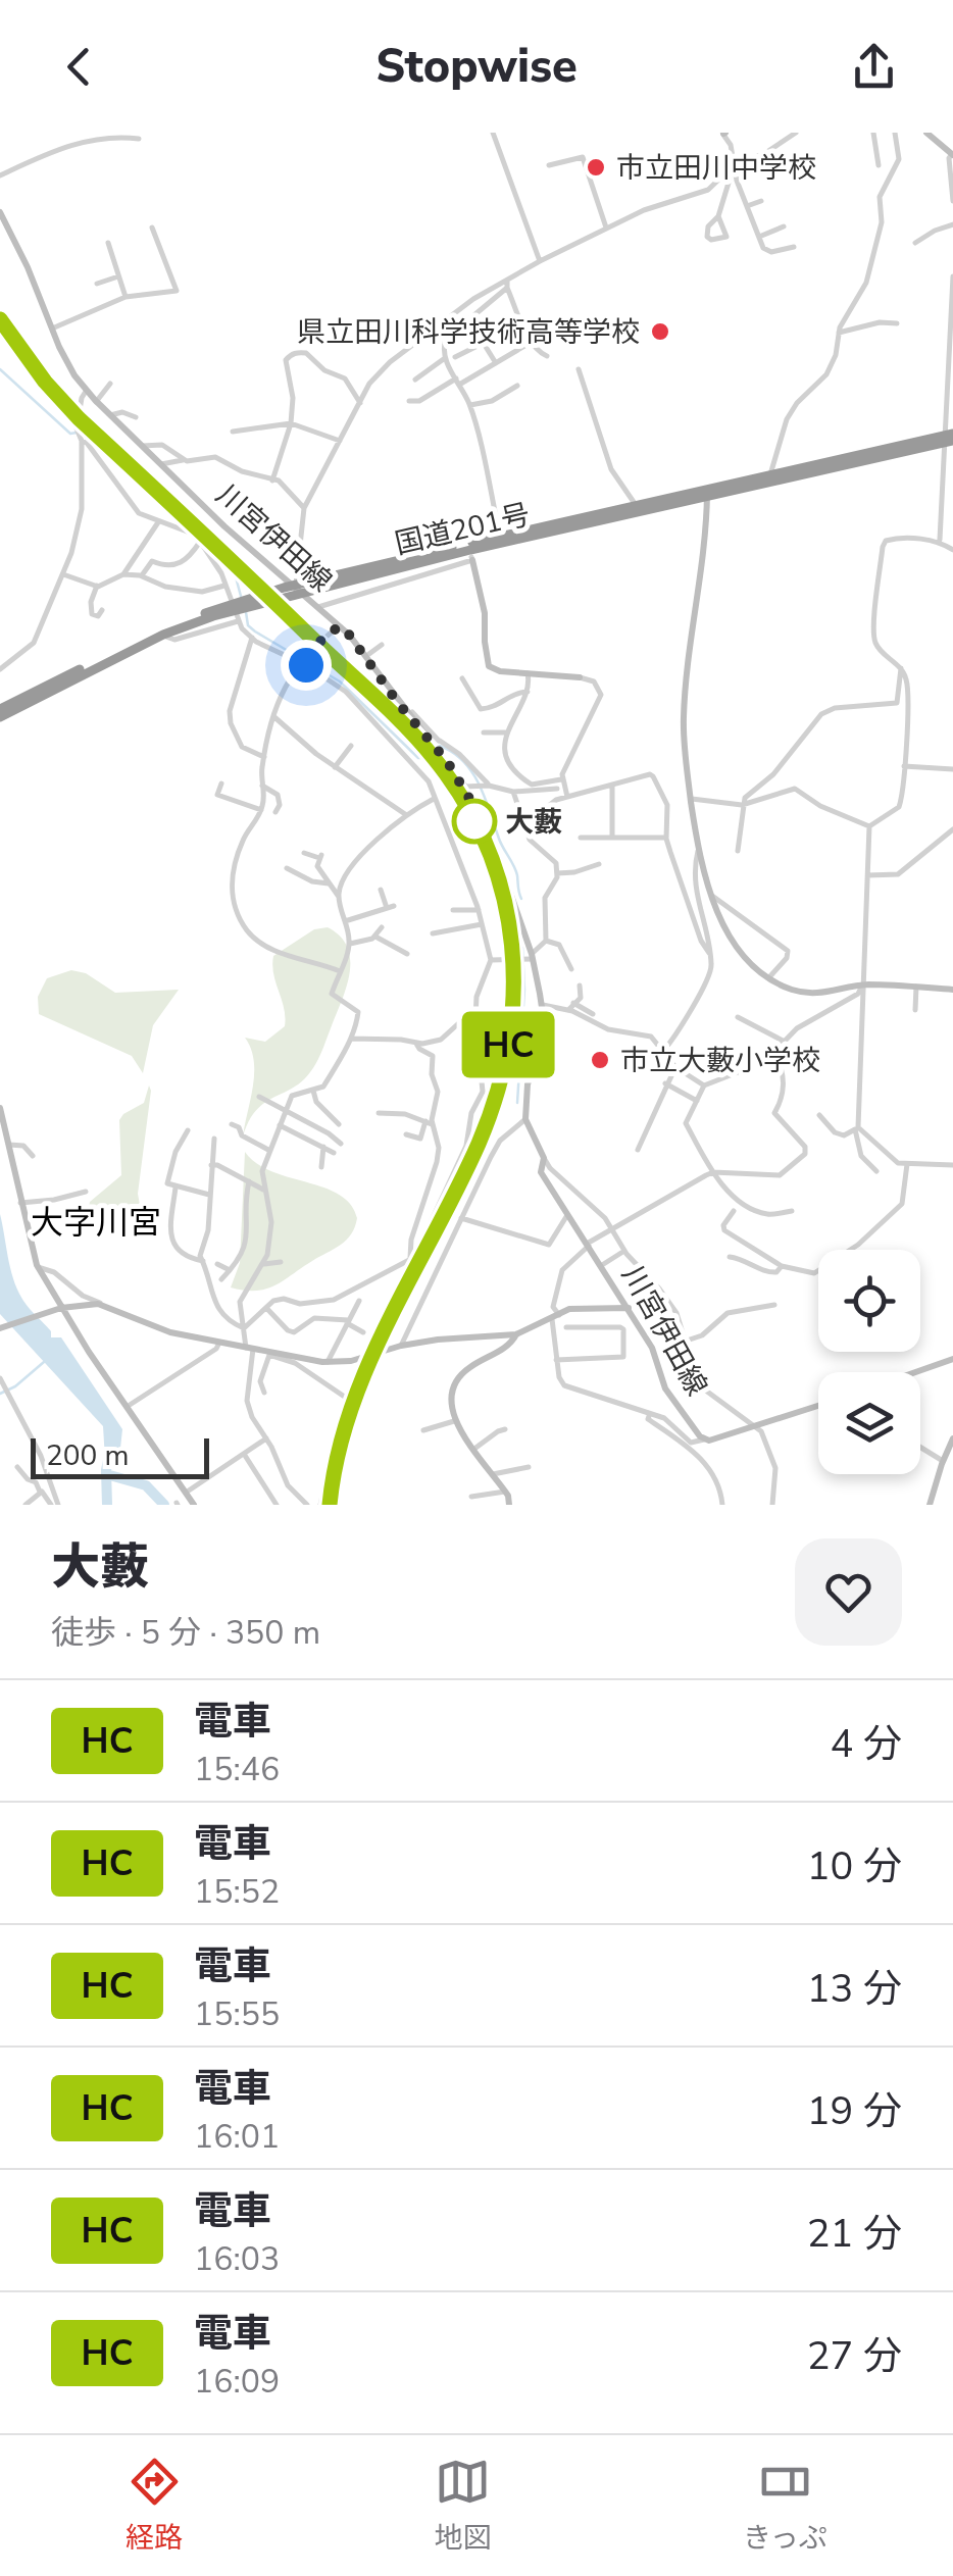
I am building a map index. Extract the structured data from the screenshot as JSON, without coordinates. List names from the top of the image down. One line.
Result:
{"streets":{"highway":["国道201号"],"main road":["川宮伊田線"]},"districts":["大字川宮"],"places":["市立田川中学校","県立田川科学技術高等学校","大藪","市立大藪小学校"],"scale_bar":"200 m","page":{"header":"Stopwise","on_map":"HC","scale":"200 m","heading":["大藪","徒歩 · 5 分 · 350 m"],"list":[{"mark":"HC","name":"電車","note":"15:46","value":"4 分"},{"mark":"HC","name":"電車","note":"15:52","value":"10 分"},{"mark":"HC","name":"電車","note":"15:55","value":"13 分"},{"mark":"HC","name":"電車","note":"16:01","value":"19 分"},{"mark":"HC","name":"電車","note":"16:03","value":"21 分"},{"mark":"HC","name":"電車","note":"16:09","value":"27 分"}],"tabs":["経路","地図","きっぷ"]}}
